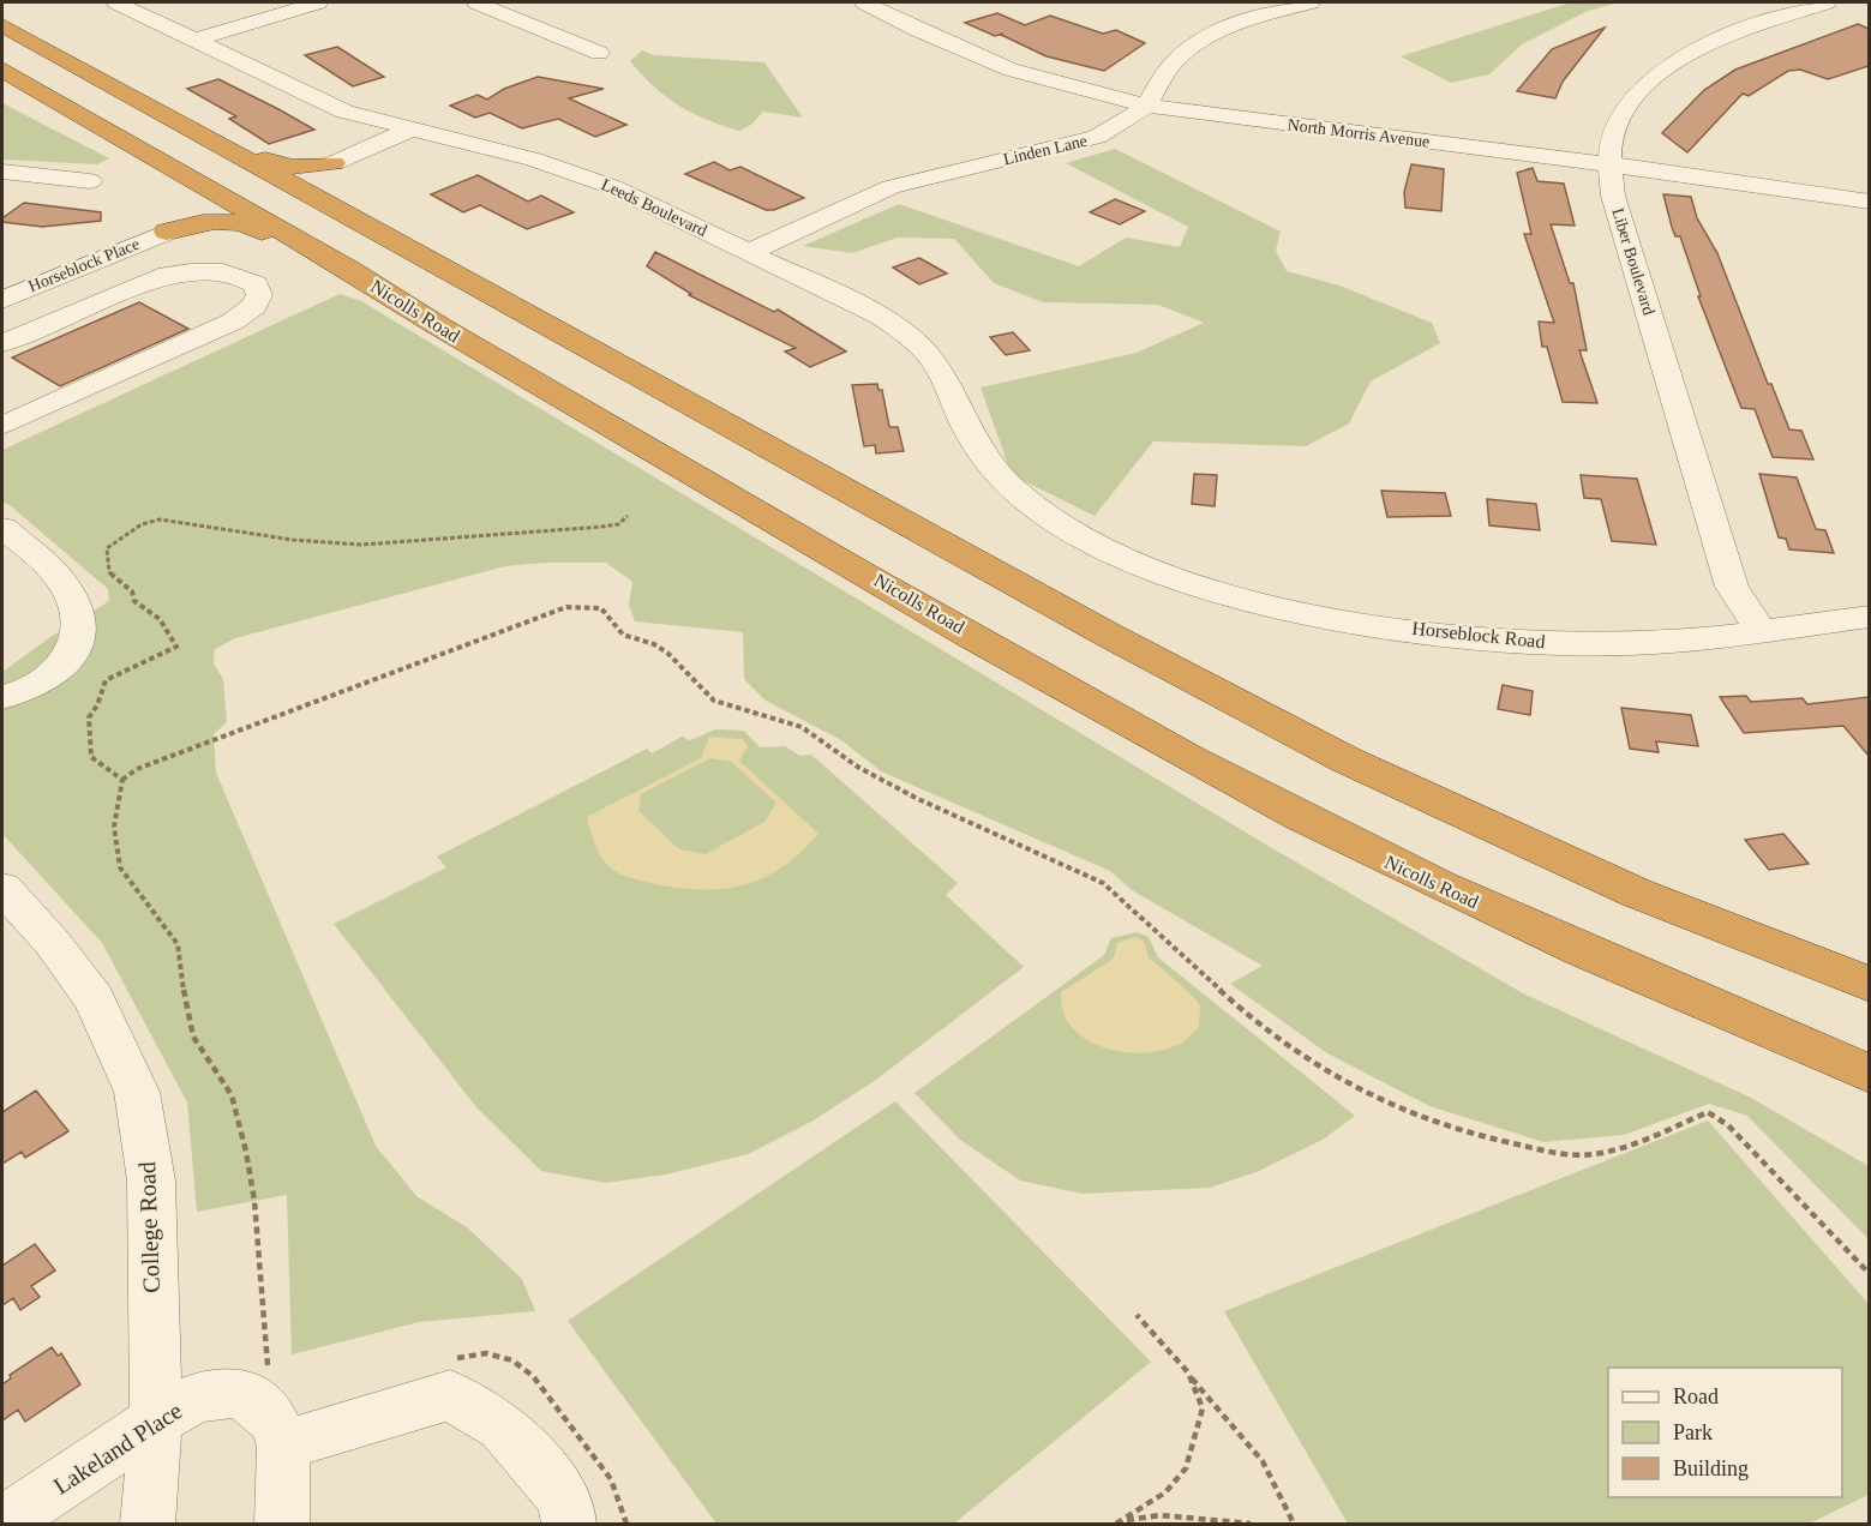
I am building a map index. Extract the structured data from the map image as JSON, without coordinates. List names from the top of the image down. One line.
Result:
{"streets":{"highway":["Nicolls Road"],"street":["North Morris Avenue","Linden Lane","Leeds Boulevard","Liber Boulevard","Horseblock Place","Horseblock Road","College Road","Lakeland Place"]},"crossings":[["North Morris Avenue","Linden Lane"],["North Morris Avenue","Liber Boulevard"],["Linden Lane","Leeds Boulevard"],["Leeds Boulevard","Horseblock Road"],["Liber Boulevard","Horseblock Road"],["College Road","Lakeland Place"]],"legend":["Road","Park","Building"]}
